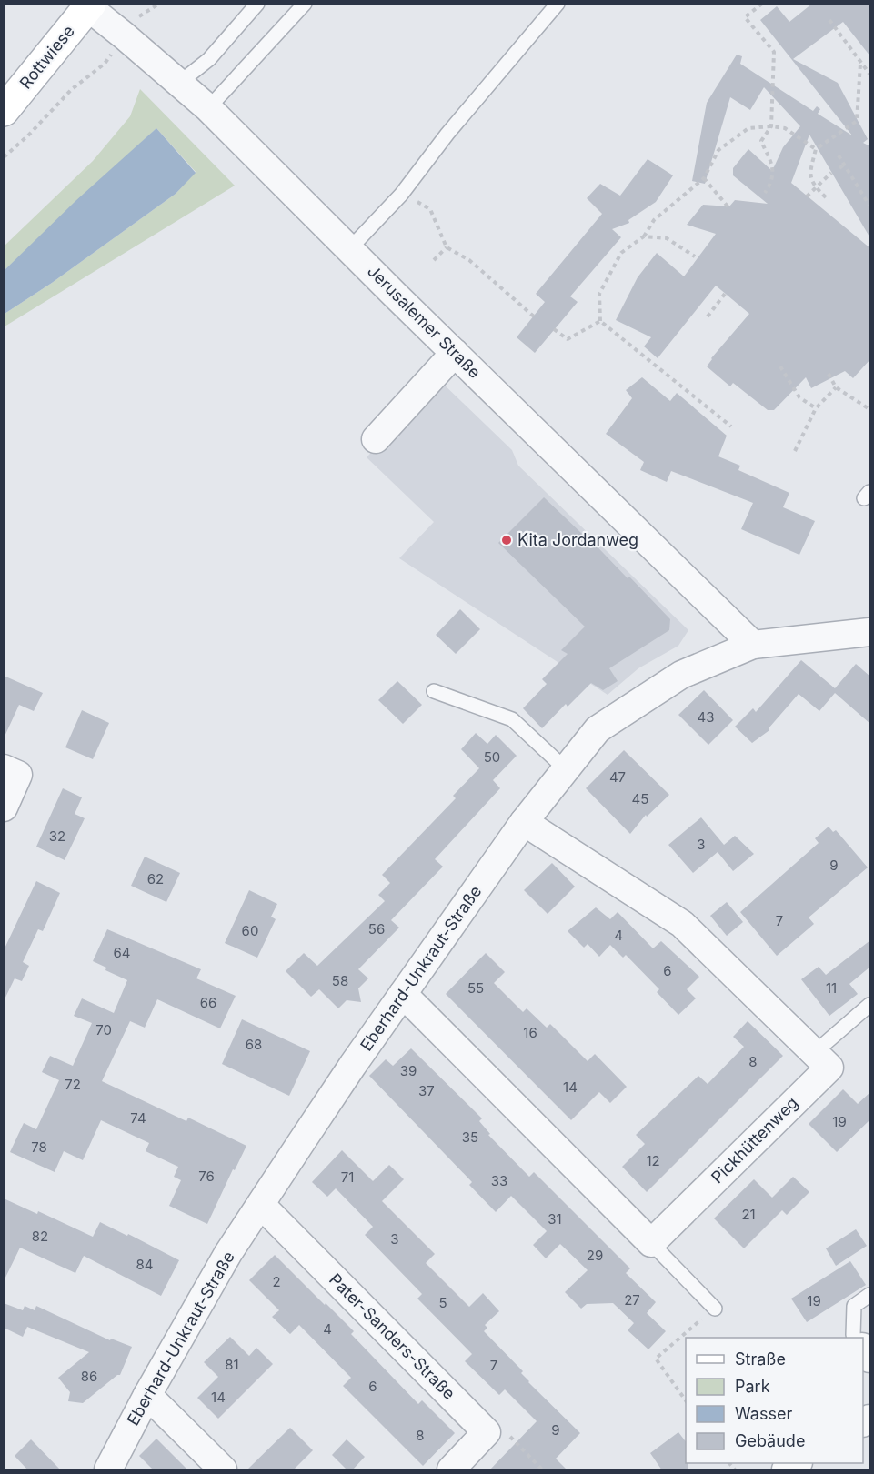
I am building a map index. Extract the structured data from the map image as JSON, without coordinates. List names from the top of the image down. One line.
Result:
{"streets":{"street":["Rottwiese","Jerusalemer Straße","Eberhard-Unkraut-Straße","Pickhüttenweg","Pater-Sanders-Straße"]},"crossings":[["Rottwiese","Jerusalemer Straße"],["Jerusalemer Straße","Eberhard-Unkraut-Straße"],["Eberhard-Unkraut-Straße","Pickhüttenweg"],["Eberhard-Unkraut-Straße","Pater-Sanders-Straße"]],"places":["Kita Jordanweg"],"house_numbers":["43","50","47","45","32","3","9","62","7","56","60","4","64","6","58","55","11","66","70","16","68","8","39","72","14","37","74","19","35","78","12","76","71","33","21","31","82","3","29","84","2","27","19","5","4","81","7","86","6","14","9","8"],"legend":["Straße","Park","Wasser","Gebäude"]}
